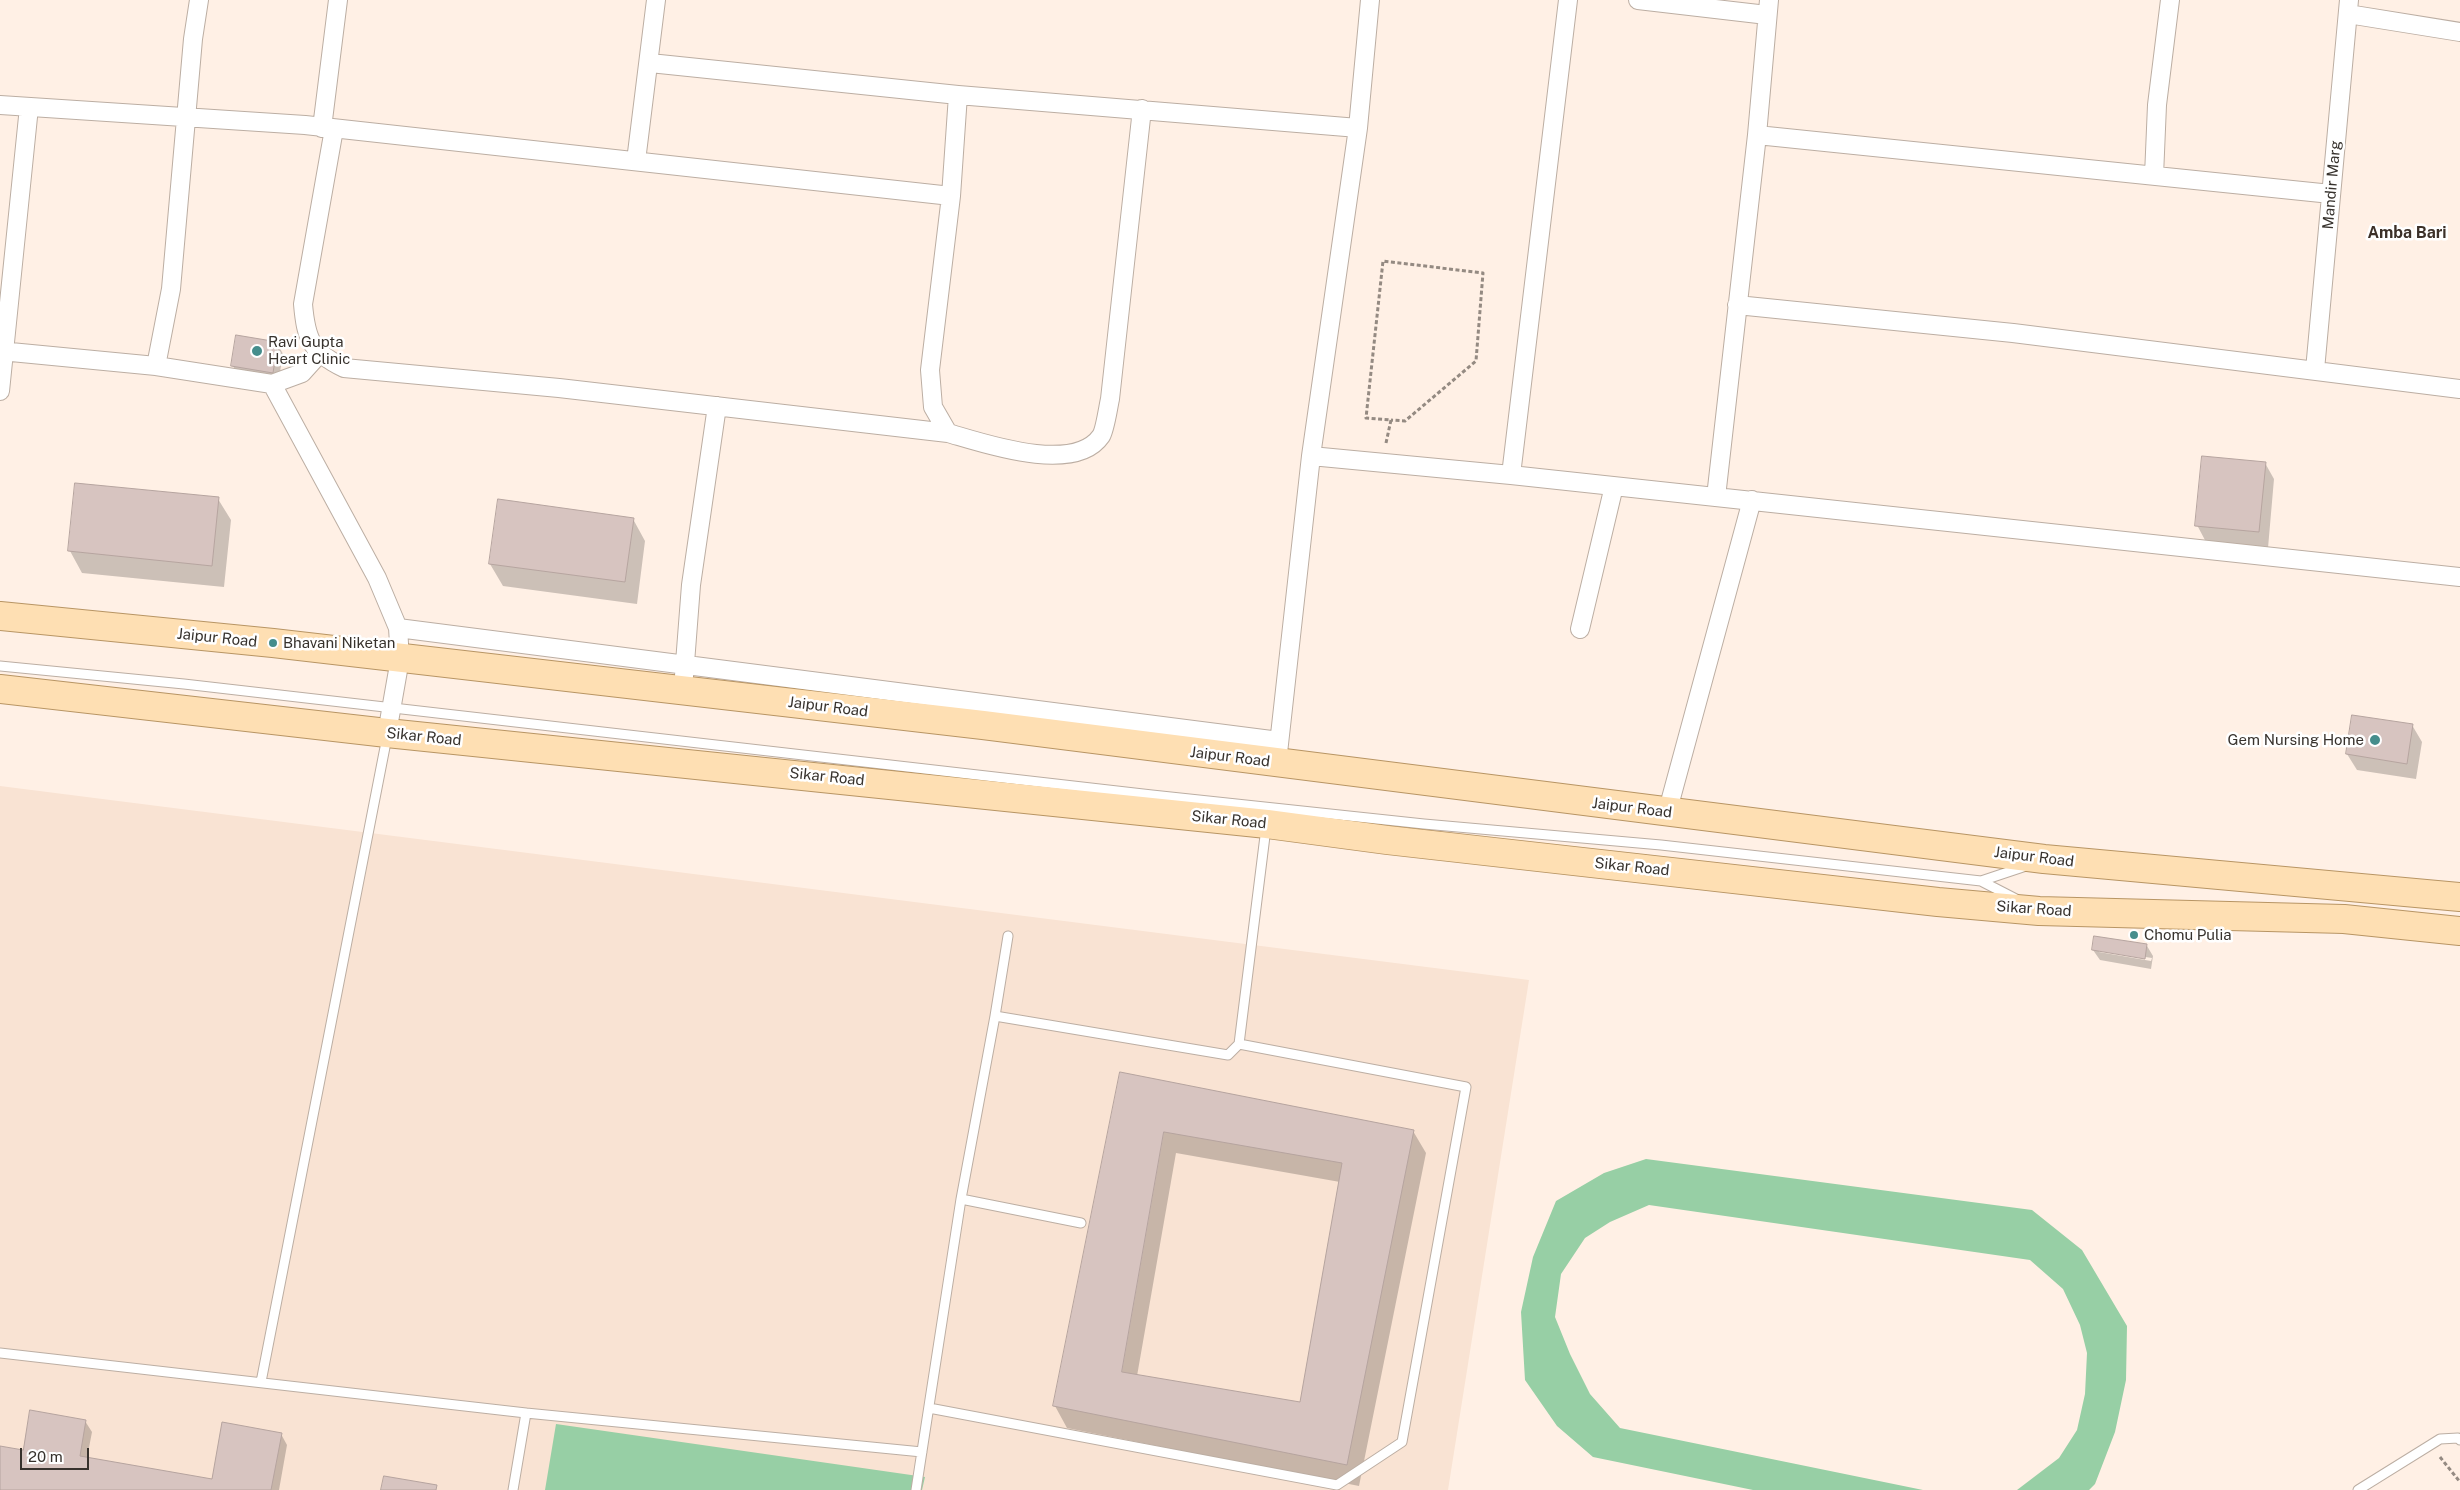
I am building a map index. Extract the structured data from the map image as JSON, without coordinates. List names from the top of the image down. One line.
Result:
{"streets":{"main road":["Jaipur Road","Sikar Road"],"street":["Mandir Marg"]},"districts":["Amba Bari"],"places":["Ravi Gupta Heart Clinic","Bhavani Niketan","Gem Nursing Home","Chomu Pulia"],"scale_bar":"20 m"}
